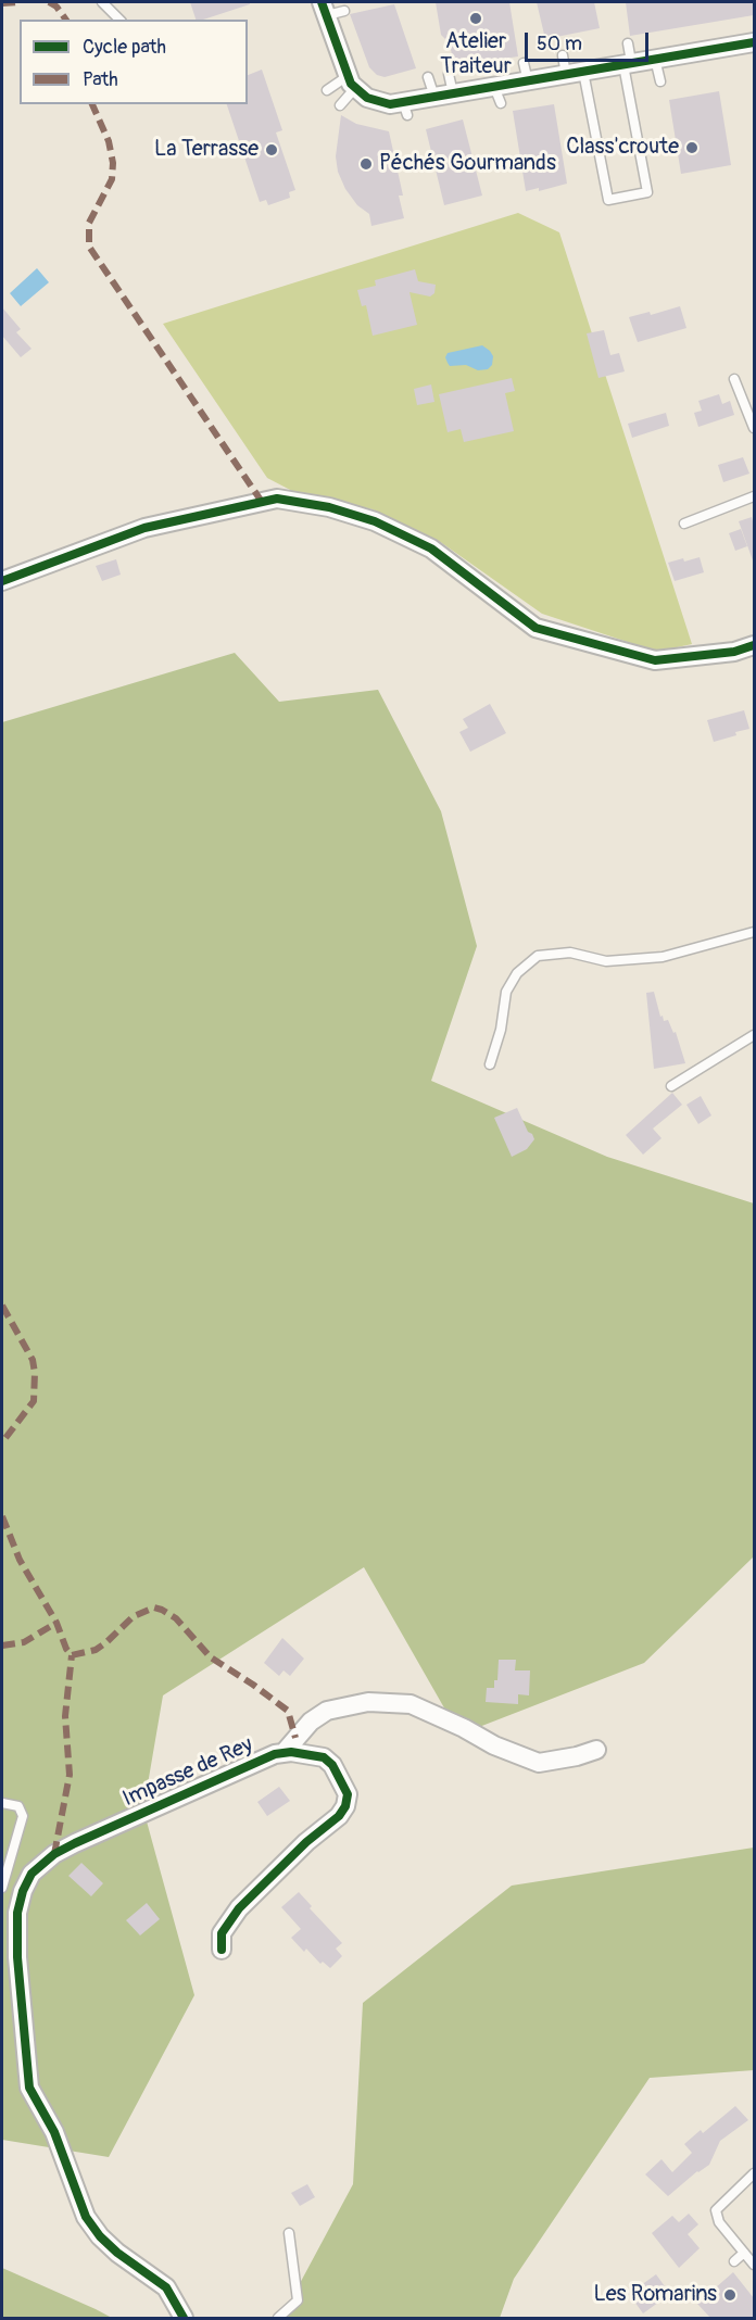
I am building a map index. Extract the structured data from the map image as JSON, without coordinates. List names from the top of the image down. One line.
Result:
{"streets":{"street":["Impasse de Rey"]},"places":["Atelier Traiteur","Class'croute","La Terrasse","Péchés Gourmands","Les Romarins"],"legend":["Cycle path","Path"],"scale_bar":"50 m"}
